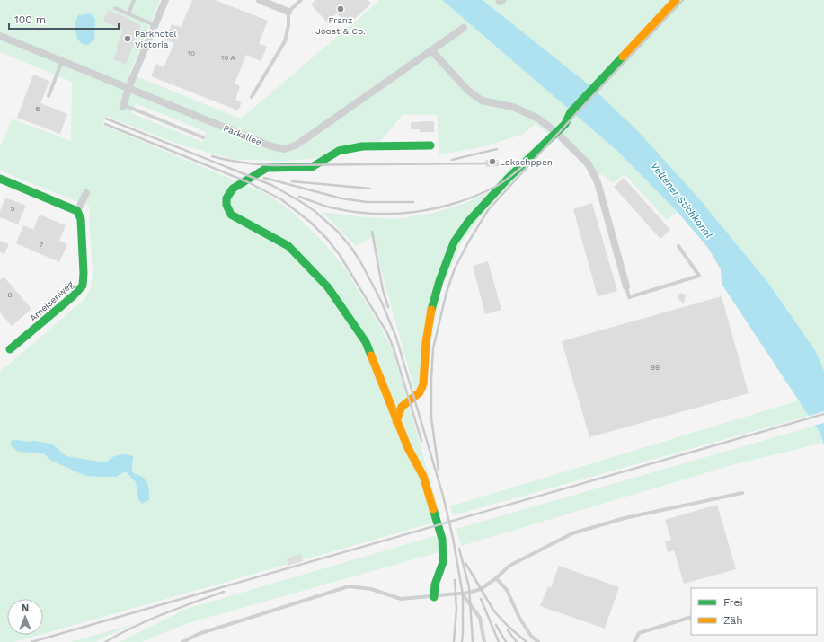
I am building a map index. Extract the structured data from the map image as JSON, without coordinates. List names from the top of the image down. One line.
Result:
{"streets":{"street":["Parkallee","Ameisenweg"]},"water":["Veltener Stichkanal"],"places":["Franz Joost & Co.","Parkhotel Victoria","Lokschppen"],"house_numbers":["10","10 A","6","5","7","8","99"],"legend":["Frei","Zäh"],"scale_bar":"100 m","north":"top"}
